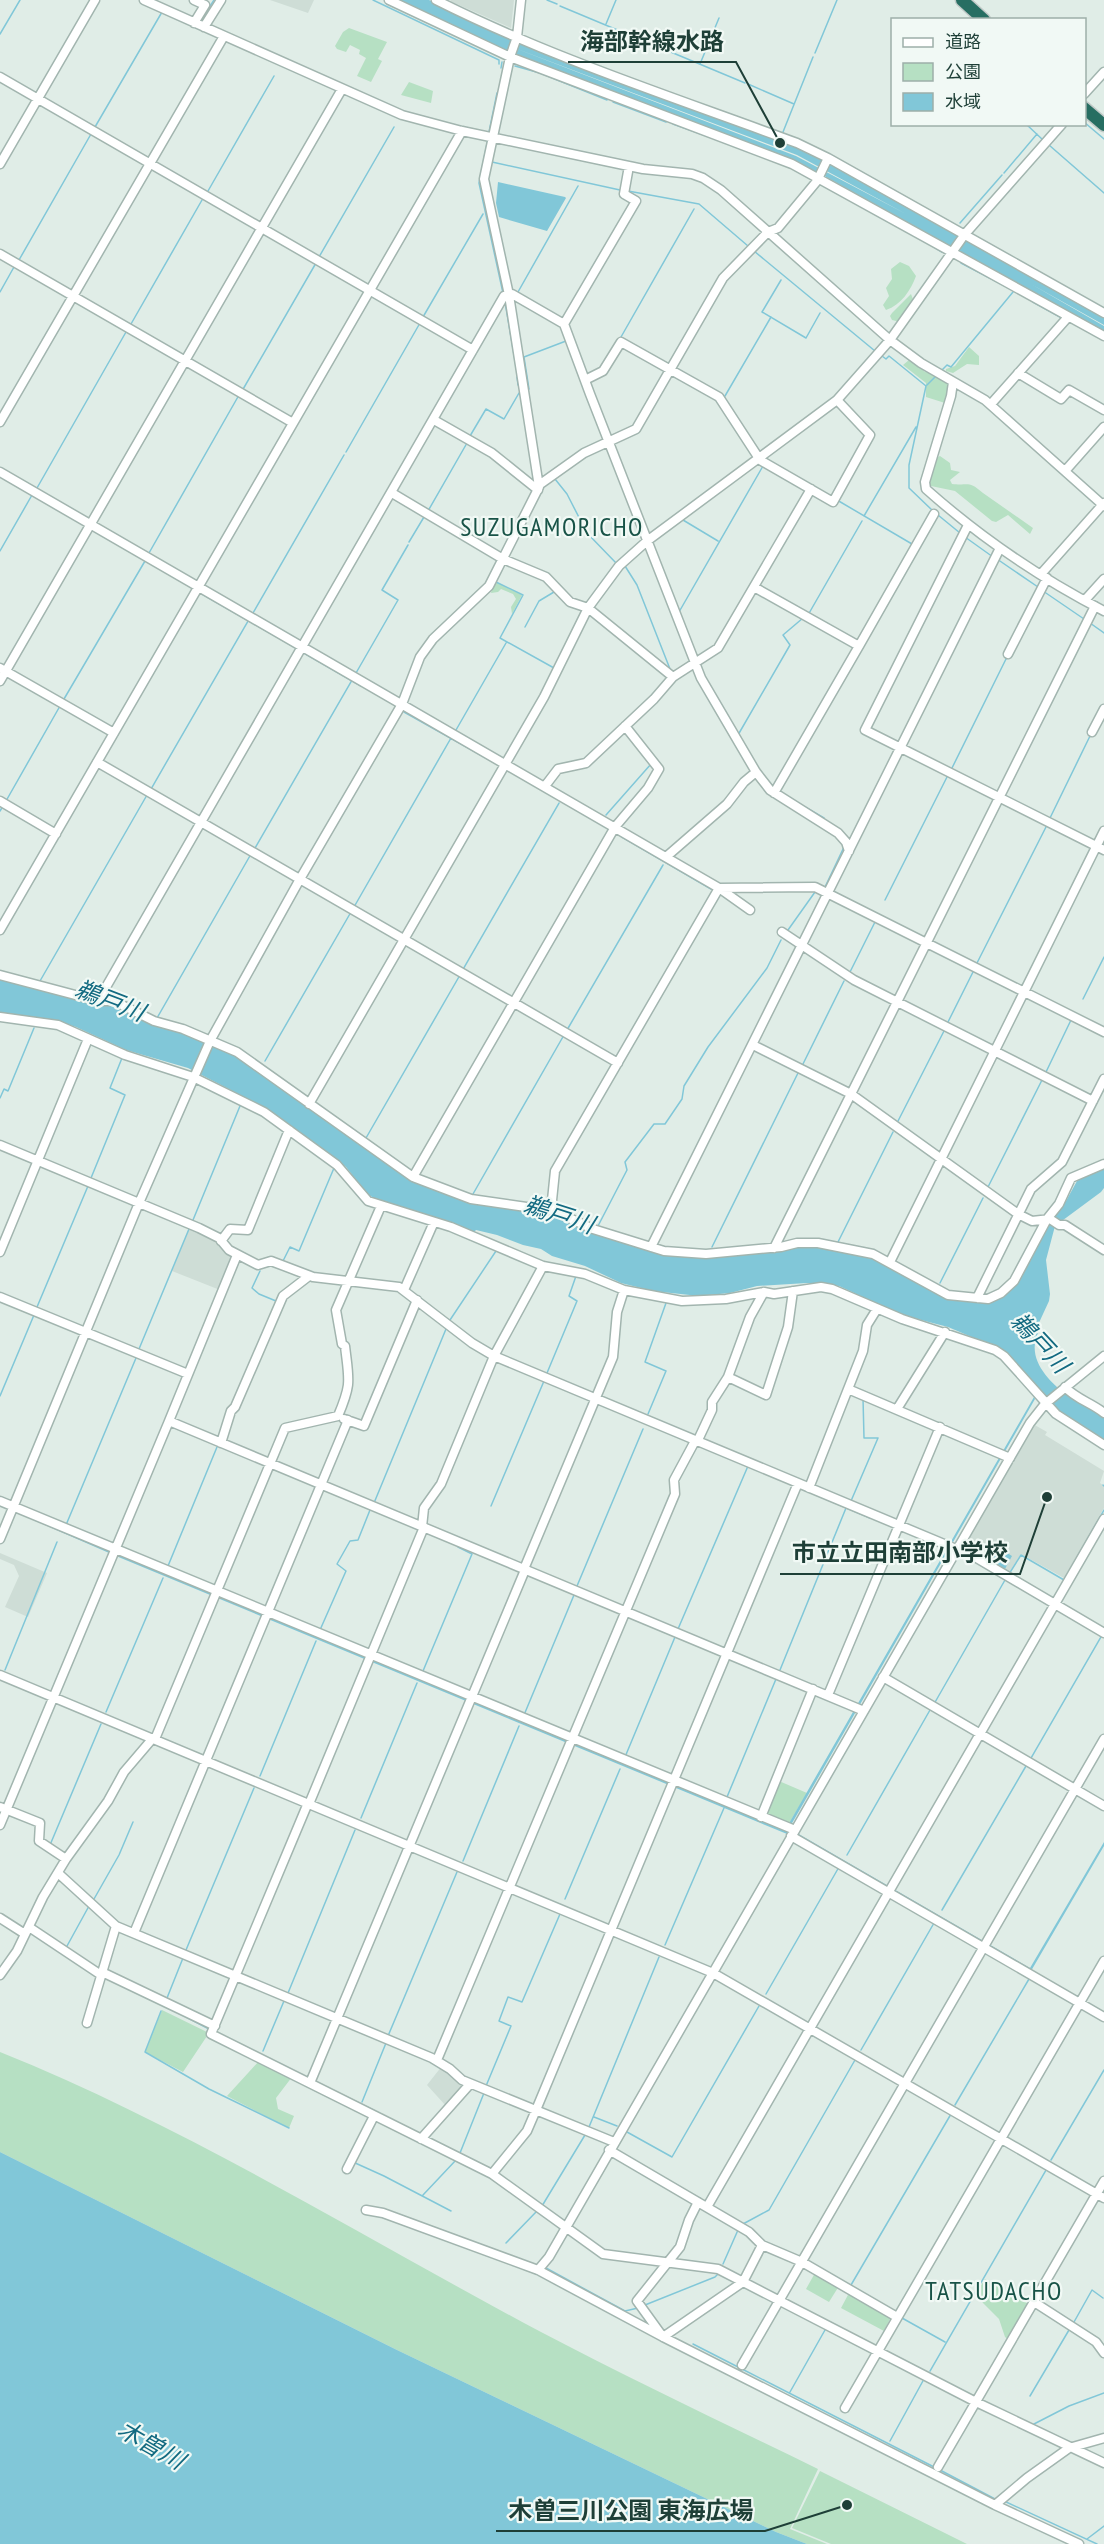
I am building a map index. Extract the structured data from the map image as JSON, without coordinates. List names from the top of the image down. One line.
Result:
{"districts":["SUZUGAMORICHO","TATSUDACHO"],"water":["鵜戸川","木曽川"],"places":["海部幹線水路","市立立田南部小学校","木曽三川公園 東海広場"],"legend":["道路","公園","水域"]}
